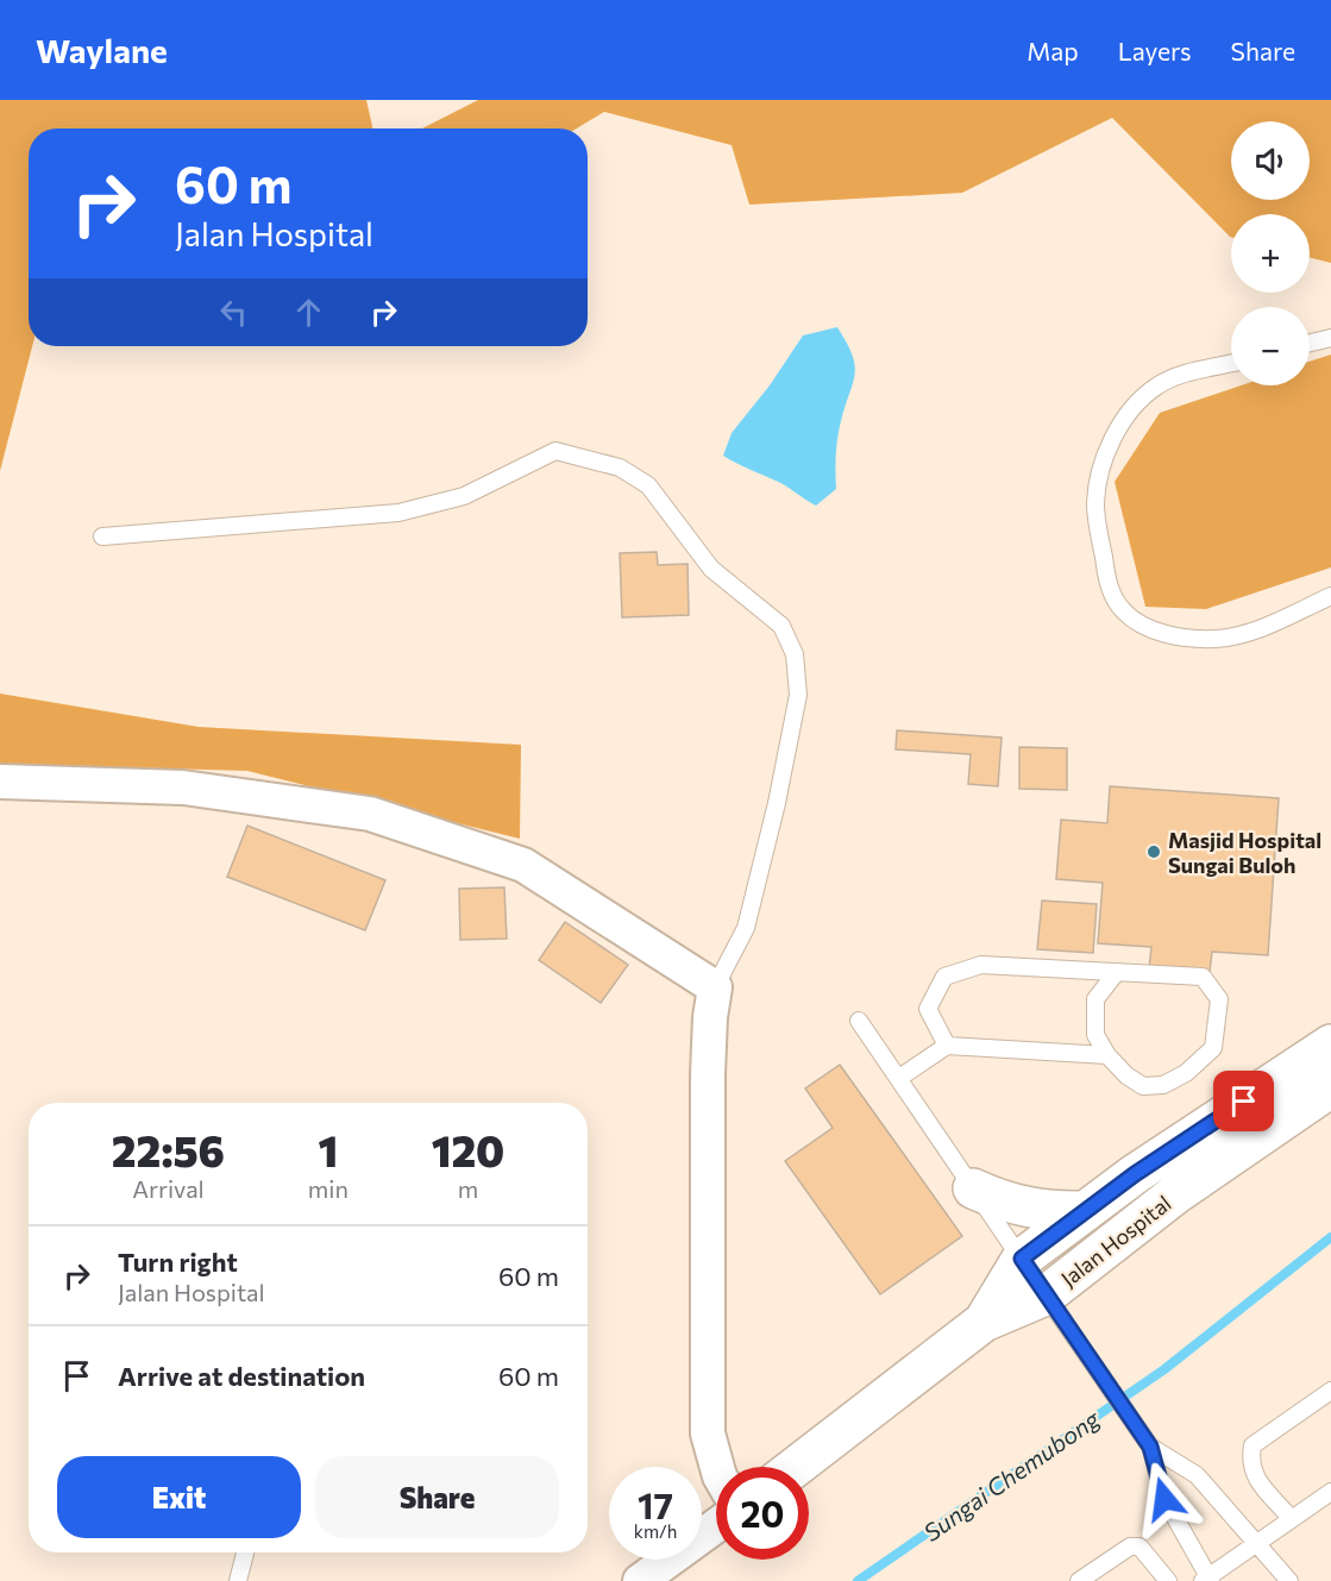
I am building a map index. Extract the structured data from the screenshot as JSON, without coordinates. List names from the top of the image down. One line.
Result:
{"streets":{"main road":["Jalan Hospital"]},"water":["Sungai Chemubong"],"places":["Masjid Hospital Sungai Buloh"],"page":{"header":"Waylane","nav":["Map","Layers","Share"],"map_buttons":["+","−"],"turn":["60 m","Jalan Hospital"],"eta":["22:56","Arrival","1","min","120","m"],"list":[{"name":"Turn right","note":"Jalan Hospital","value":"60 m"},{"name":"Arrive at destination","value":"60 m"}],"buttons":["Exit","Share"],"speed":"17 km/h","limit":"20"}}
